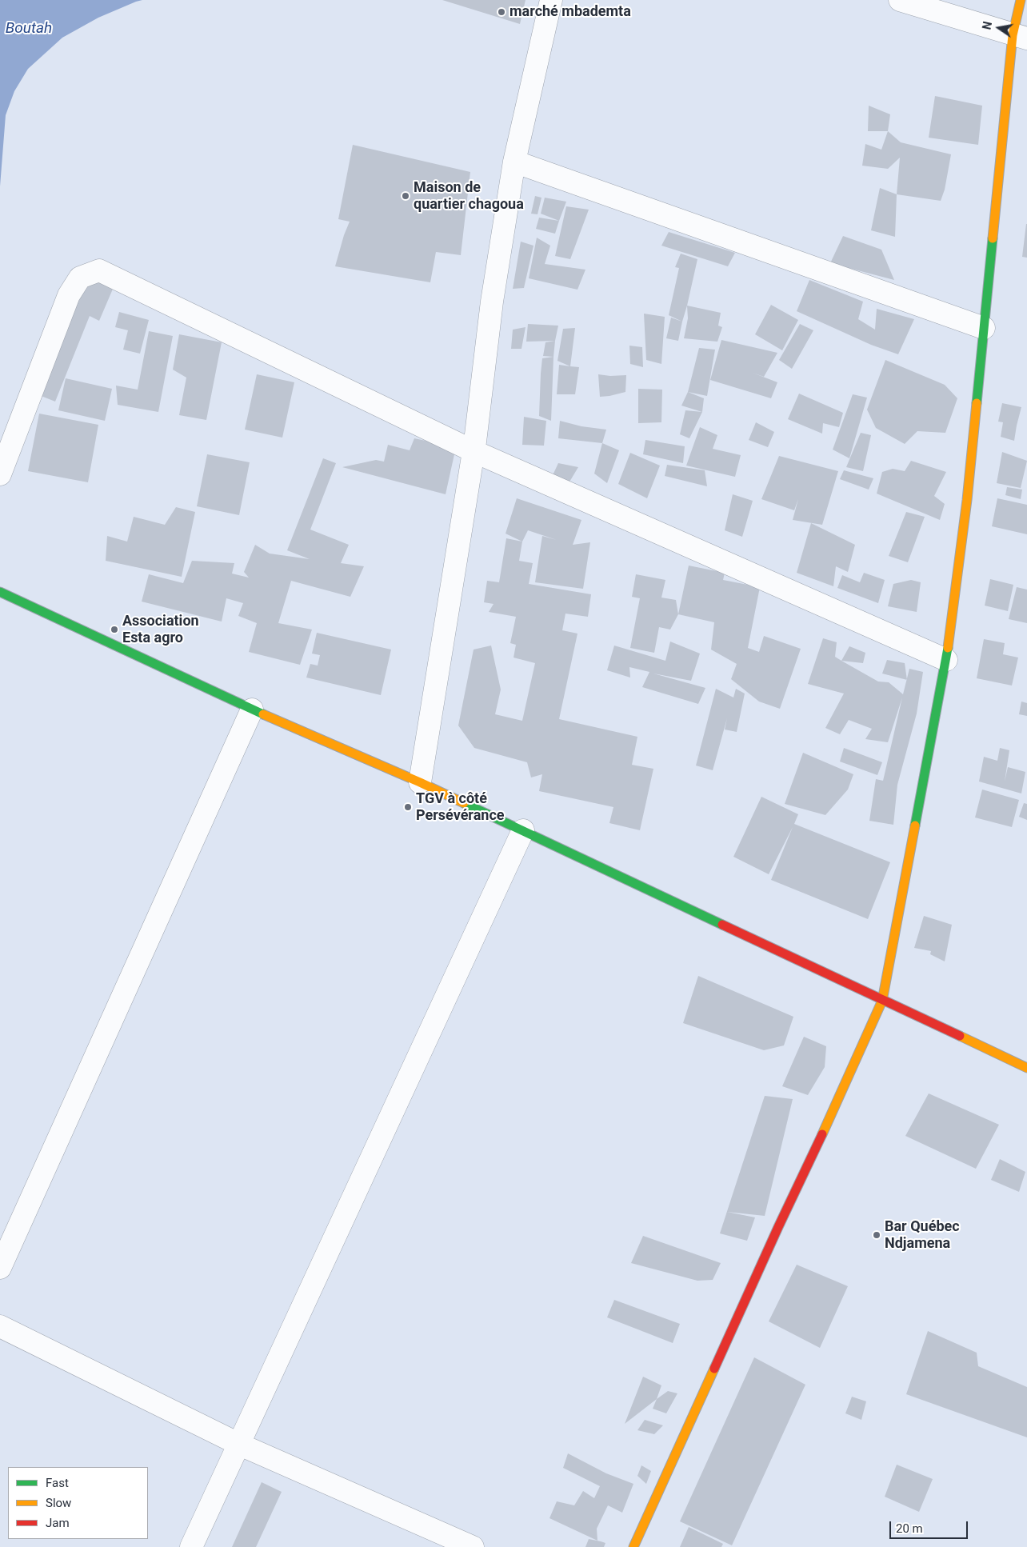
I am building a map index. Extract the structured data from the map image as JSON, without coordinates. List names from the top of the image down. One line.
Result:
{"water":["Boutah"],"places":["marché mbademta","Maison de quartier chagoua","Association Esta agro","TGV à côté Persévérance","Bar Québec Ndjamena"],"legend":["Fast","Slow","Jam"],"scale_bar":"20 m","north":"left"}
